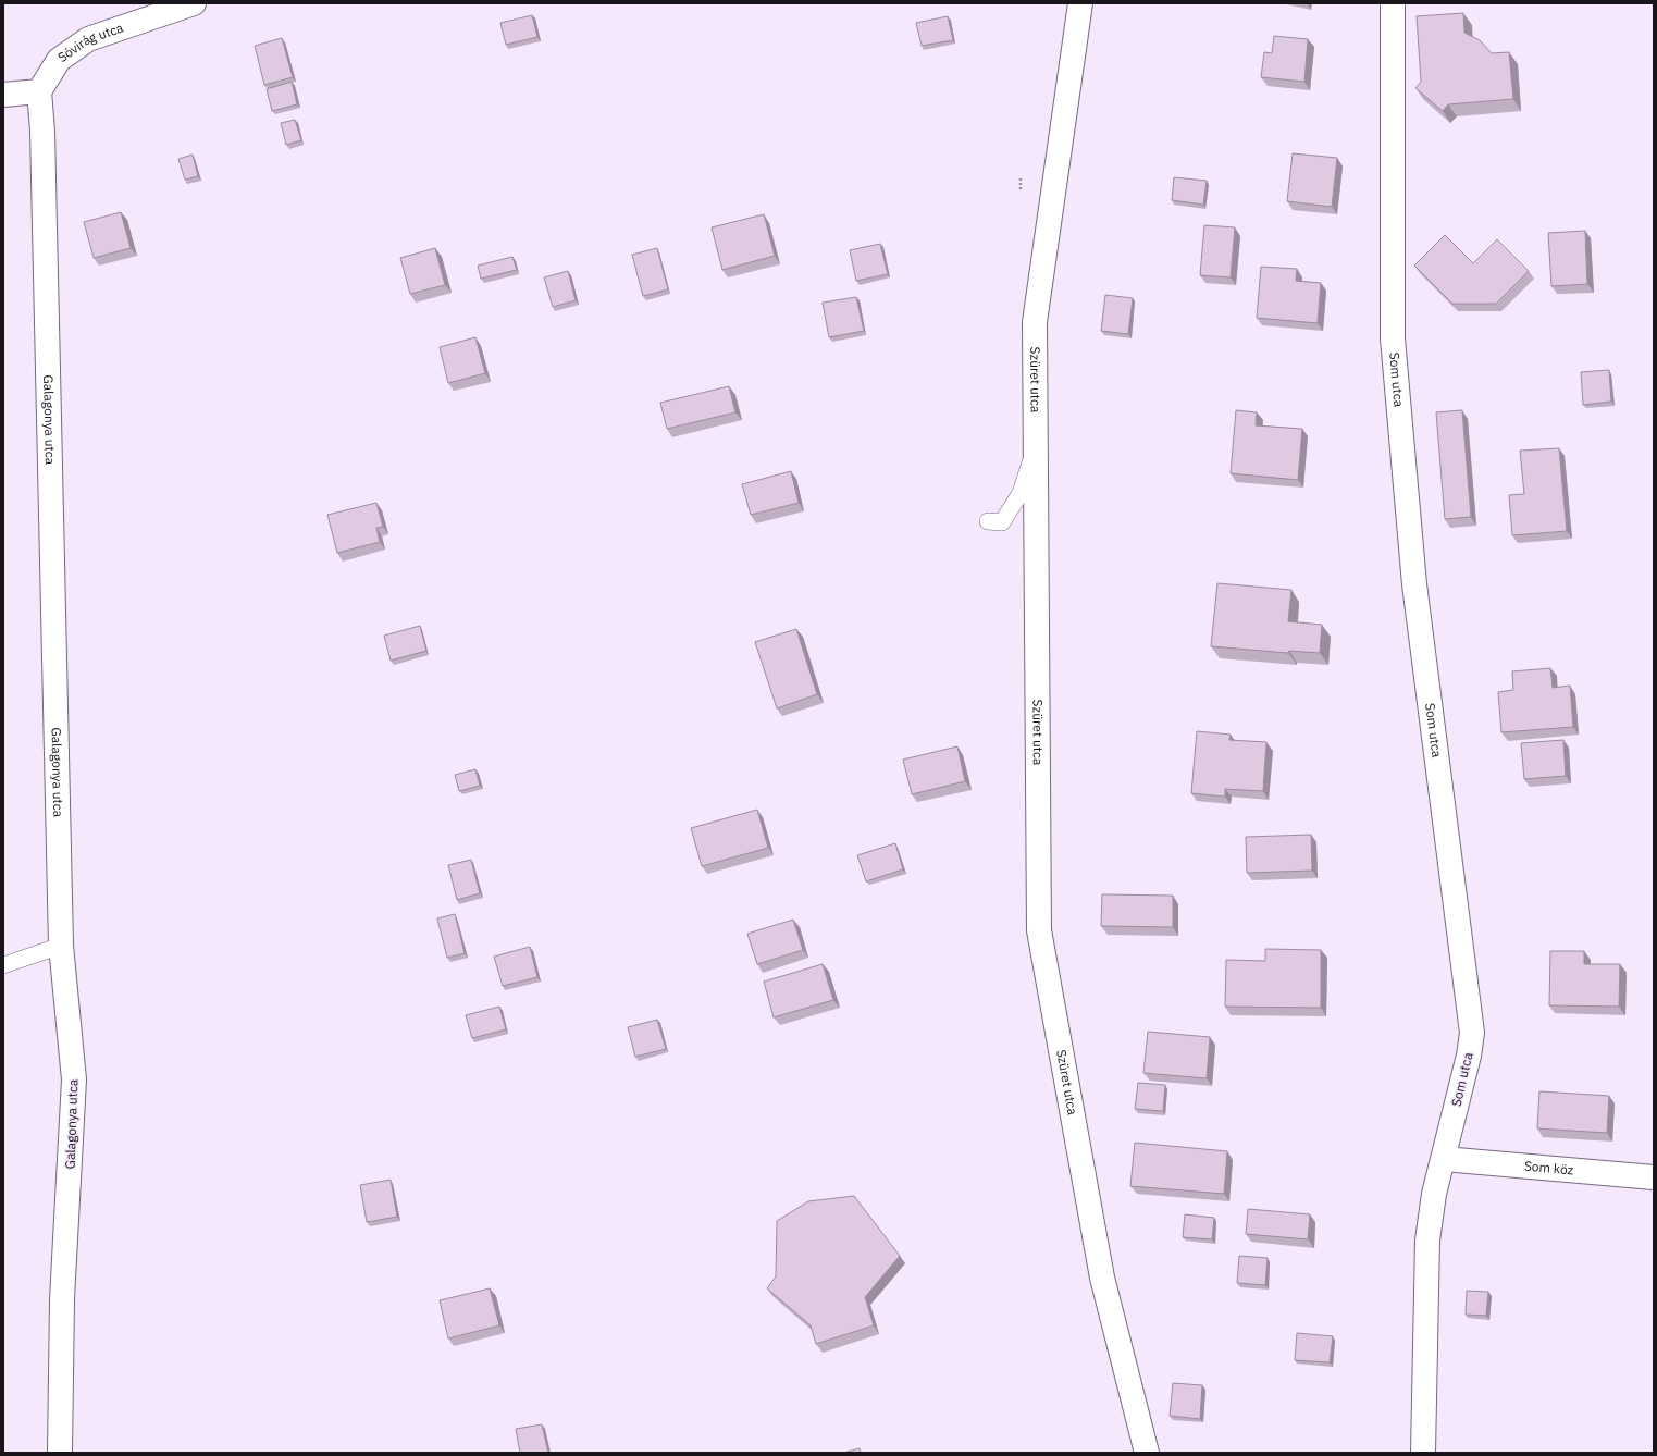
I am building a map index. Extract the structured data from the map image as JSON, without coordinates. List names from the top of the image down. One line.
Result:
{"streets":{"street":["Sóvirág utca","Szüret utca","Som utca","Galagonya utca","Som köz"]},"crossings":[["Sóvirág utca","Galagonya utca"],["Som utca","Som köz"]]}
